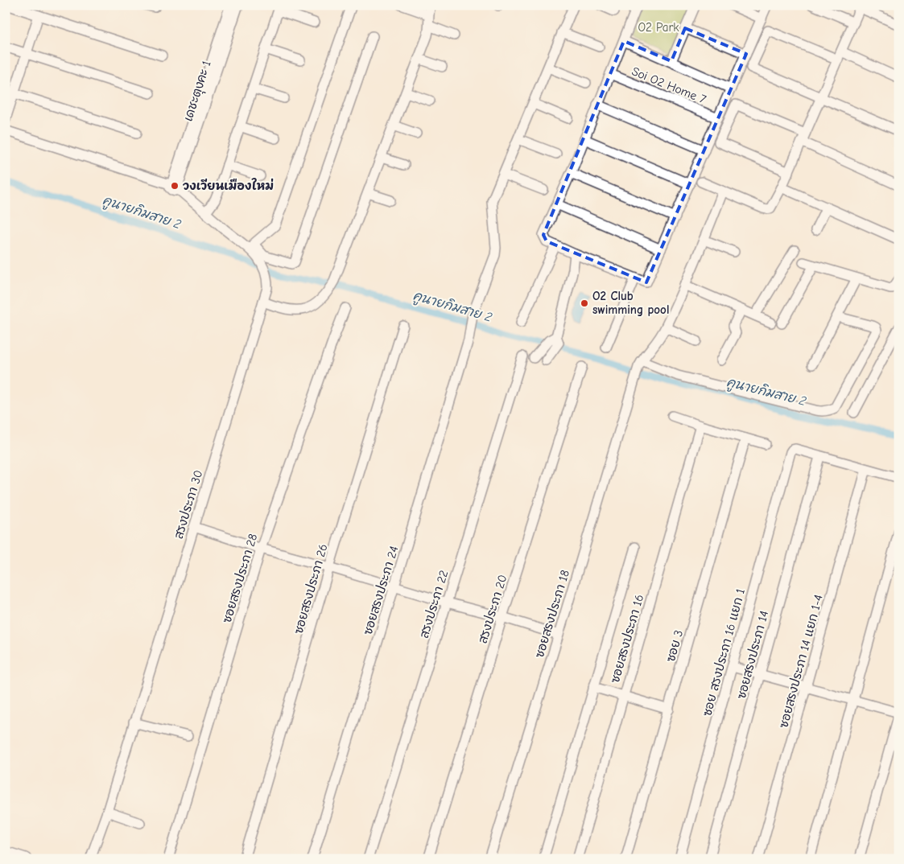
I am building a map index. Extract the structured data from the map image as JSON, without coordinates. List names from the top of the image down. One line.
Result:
{"streets":{"street":["Soi O2 Home 7","เดชะตุงคะ 1","สรงประภา 30","ซอยสรงประภา 28","ซอยสรงประภา 26","ซอยสรงประภา 24","สรงประภา 22","สรงประภา 20","ซอยสรงประภา 18","ซอยสรงประภา 16","ซอย 3","ซอย สรงประภา 16 แยก 1","ซอยสรงประภา 14","ซอยสรงประภา 14 แยก 1-4"]},"crossings":[["เดชะตุงคะ 1","สรงประภา 30"],["ซอย สรงประภา 16 แยก 1","ซอยสรงประภา 14"]],"water":["คูนายกิมสาย 2"],"parks":["O2 Park"],"places":["วงเวียนเมืองใหม่","O2 Club swimming pool"]}
